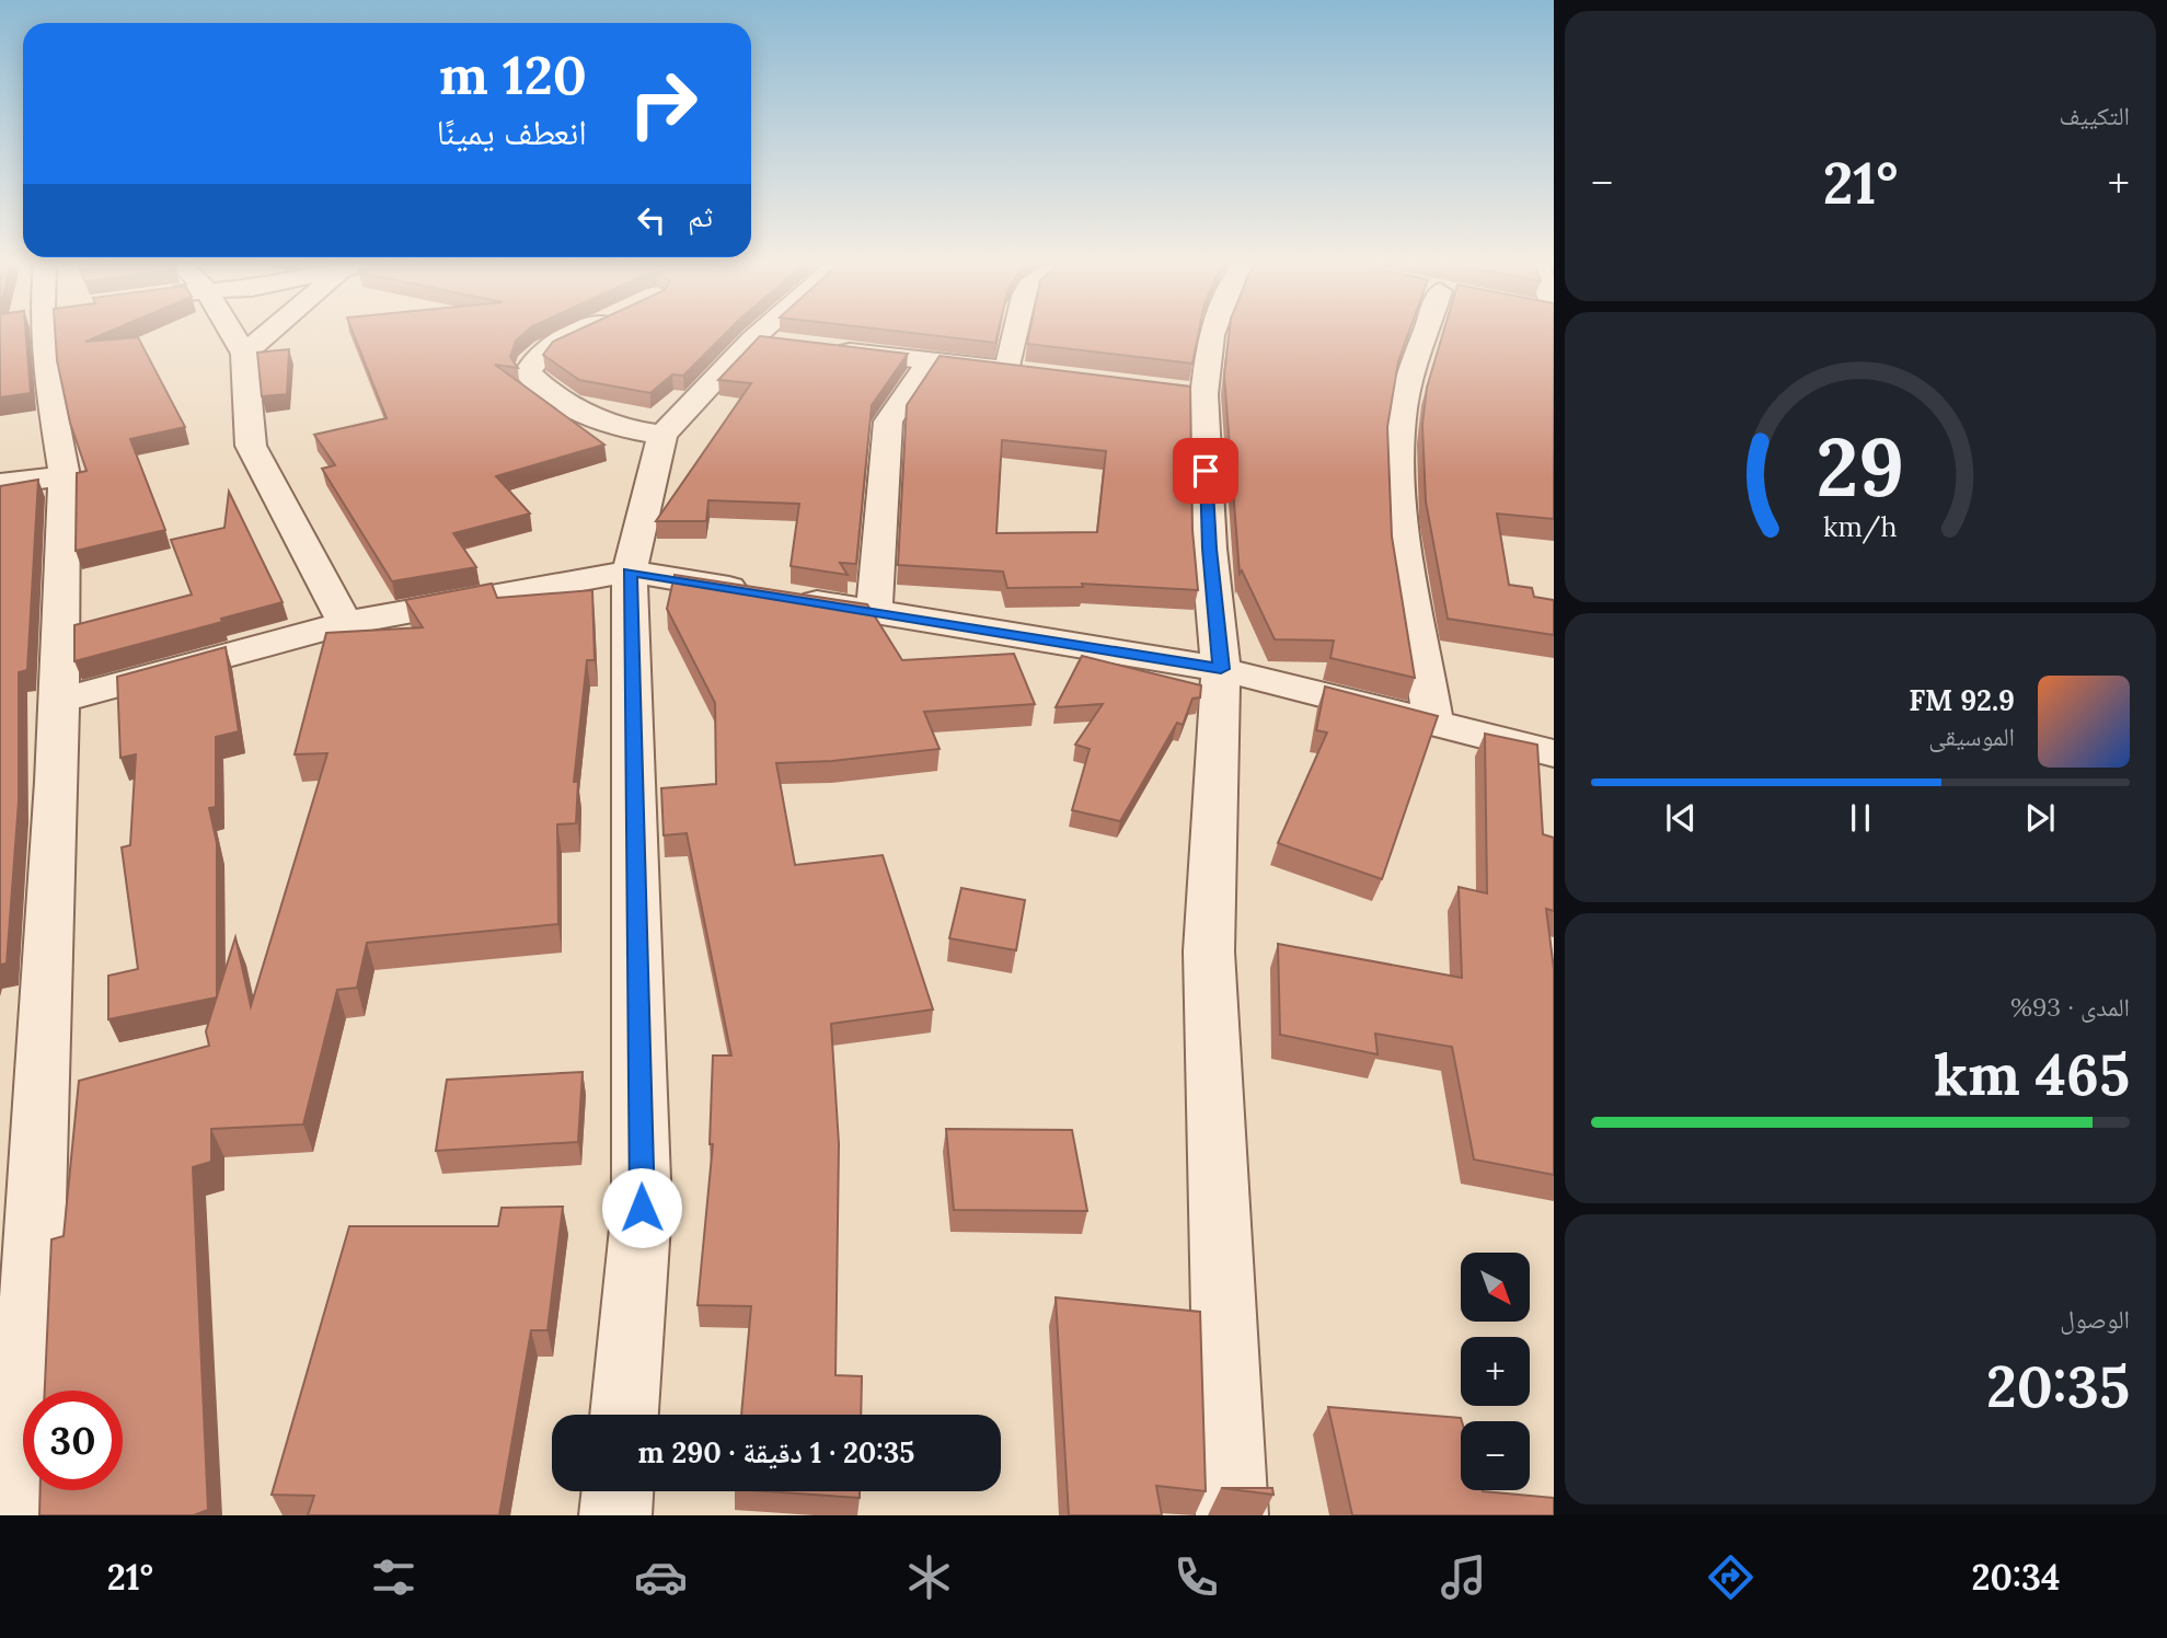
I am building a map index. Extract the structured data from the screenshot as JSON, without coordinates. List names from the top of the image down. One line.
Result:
{"north":"bottom right","page":{"tile":["التكييف",["المدى · 93%","465 km"],["الوصول","20:35"]],"turn":["120 m","انعطف يمينًا"],"heat":["−","21°","+"],"then":"ثم","song":["92.9 FM","الموسيقى"],"map_buttons":["+","−"],"limit":"30","trip":"20:35 · 1 دقيقة · 290 m","tabs":["20:34","21°"],"gauge":["29","km/h"]}}
